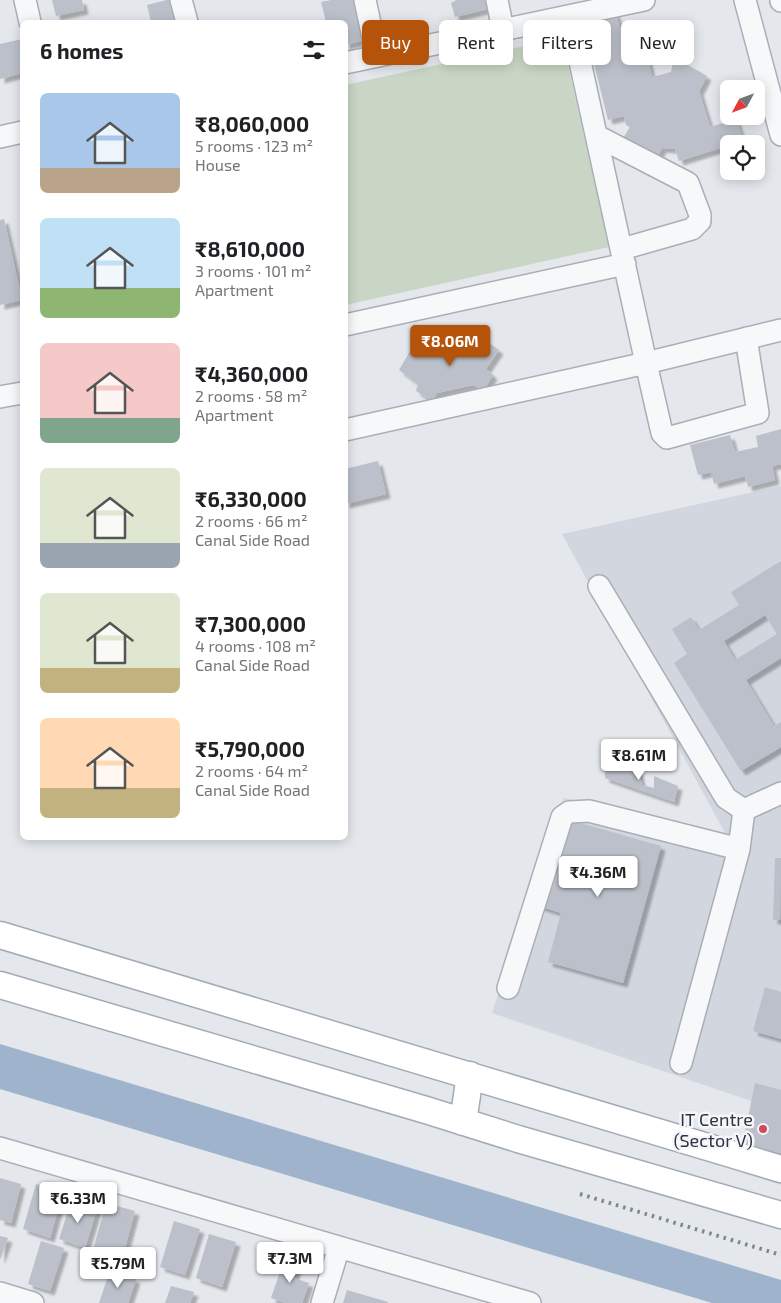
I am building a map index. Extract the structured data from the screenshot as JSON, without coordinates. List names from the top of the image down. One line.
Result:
{"places":["IT Centre (Sector V)"],"north":"bottom left","page":{"chip":["Buy","Rent","Filters","New"],"heading":"6 homes","list":[{"name":"₹8,060,000","note":"5 rooms · 123 m² · House"},{"name":"₹8,610,000","note":"3 rooms · 101 m² · Apartment"},{"name":"₹4,360,000","note":"2 rooms · 58 m² · Apartment"},{"name":"₹6,330,000","note":"2 rooms · 66 m² · Canal Side Road"},{"name":"₹7,300,000","note":"4 rooms · 108 m² · Canal Side Road"},{"name":"₹5,790,000","note":"2 rooms · 64 m² · Canal Side Road"}],"price":["₹8.06M","₹8.61M","₹4.36M","₹6.33M","₹7.3M","₹5.79M"]}}
